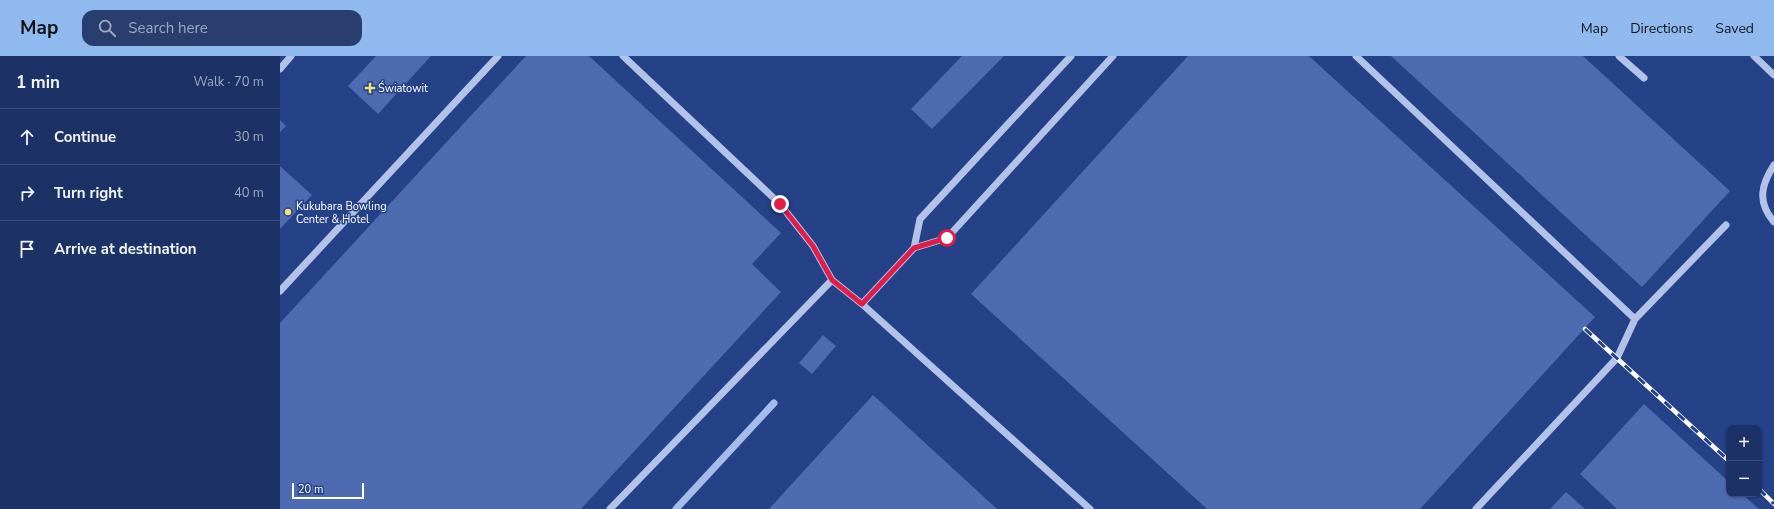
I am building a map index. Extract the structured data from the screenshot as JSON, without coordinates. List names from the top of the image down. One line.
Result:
{"places":{"health":["Światowit"],"other":["Kukubara Bowling Center & Hotel"]},"scale_bar":"20 m","page":{"header":"Map","search":"Search here","nav":["Map","Directions","Saved"],"heading":["1 min","Walk · 70 m"],"list":[["Continue","30 m"],["Turn right","40 m"],"Arrive at destination"],"map_buttons":["+","−"],"scale":"20 m"}}
